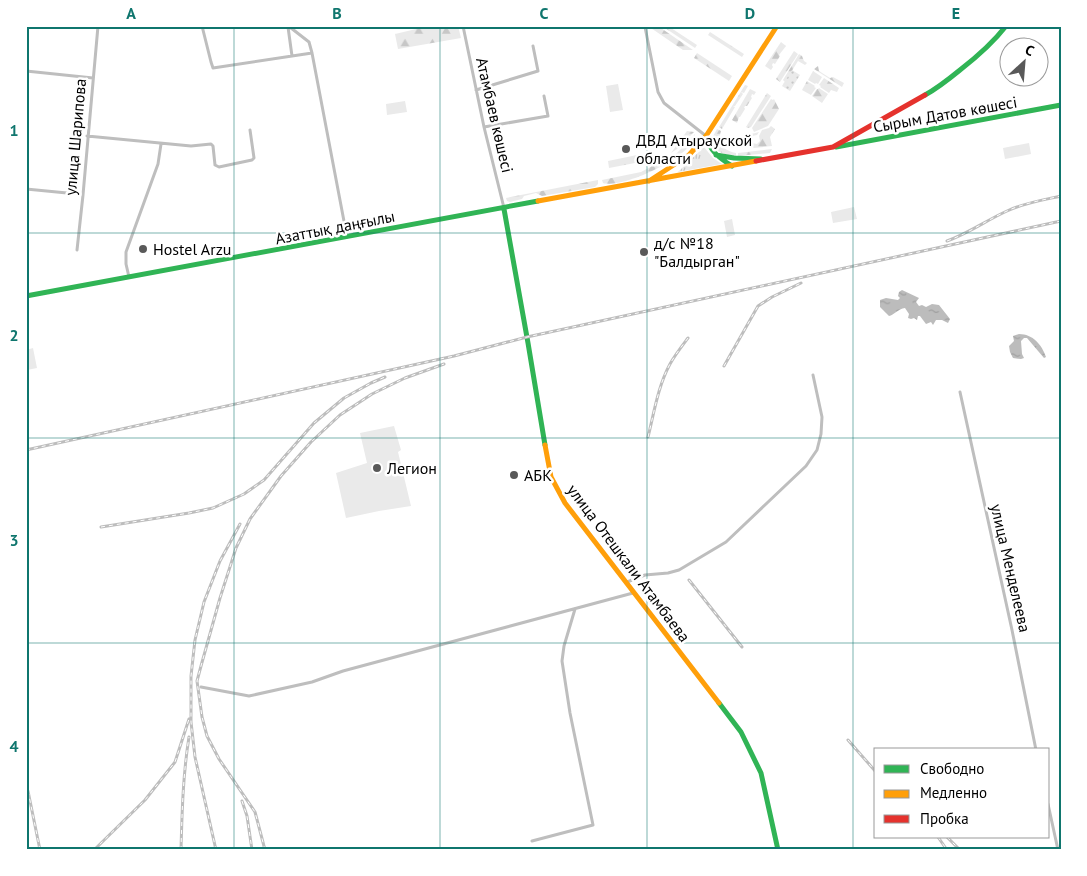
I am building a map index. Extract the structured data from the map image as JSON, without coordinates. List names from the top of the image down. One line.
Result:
{"streets":{"main road":["Сырым Датов көшесі","Азаттық даңғылы","улица Отешкали Атамбаева"],"street":["Атамбаев көшесі","улица Шарипова","улица Менделеева"]},"crossings":[["Сырым Датов көшесі","Азаттық даңғылы"],["Атамбаев көшесі","Азаттық даңғылы"],["Атамбаев көшесі","улица Отешкали Атамбаева"],["Азаттық даңғылы","улица Отешкали Атамбаева"]],"places":["ДВД Атырауской области","Hostel Arzu","д/с №18 \"Балдырган\"","Легион","АБК"],"legend":["Свободно","Медленно","Пробка"],"north":"top right","grid":{"columns":["A","B","C","D","E"],"rows":["1","2","3","4"]}}
